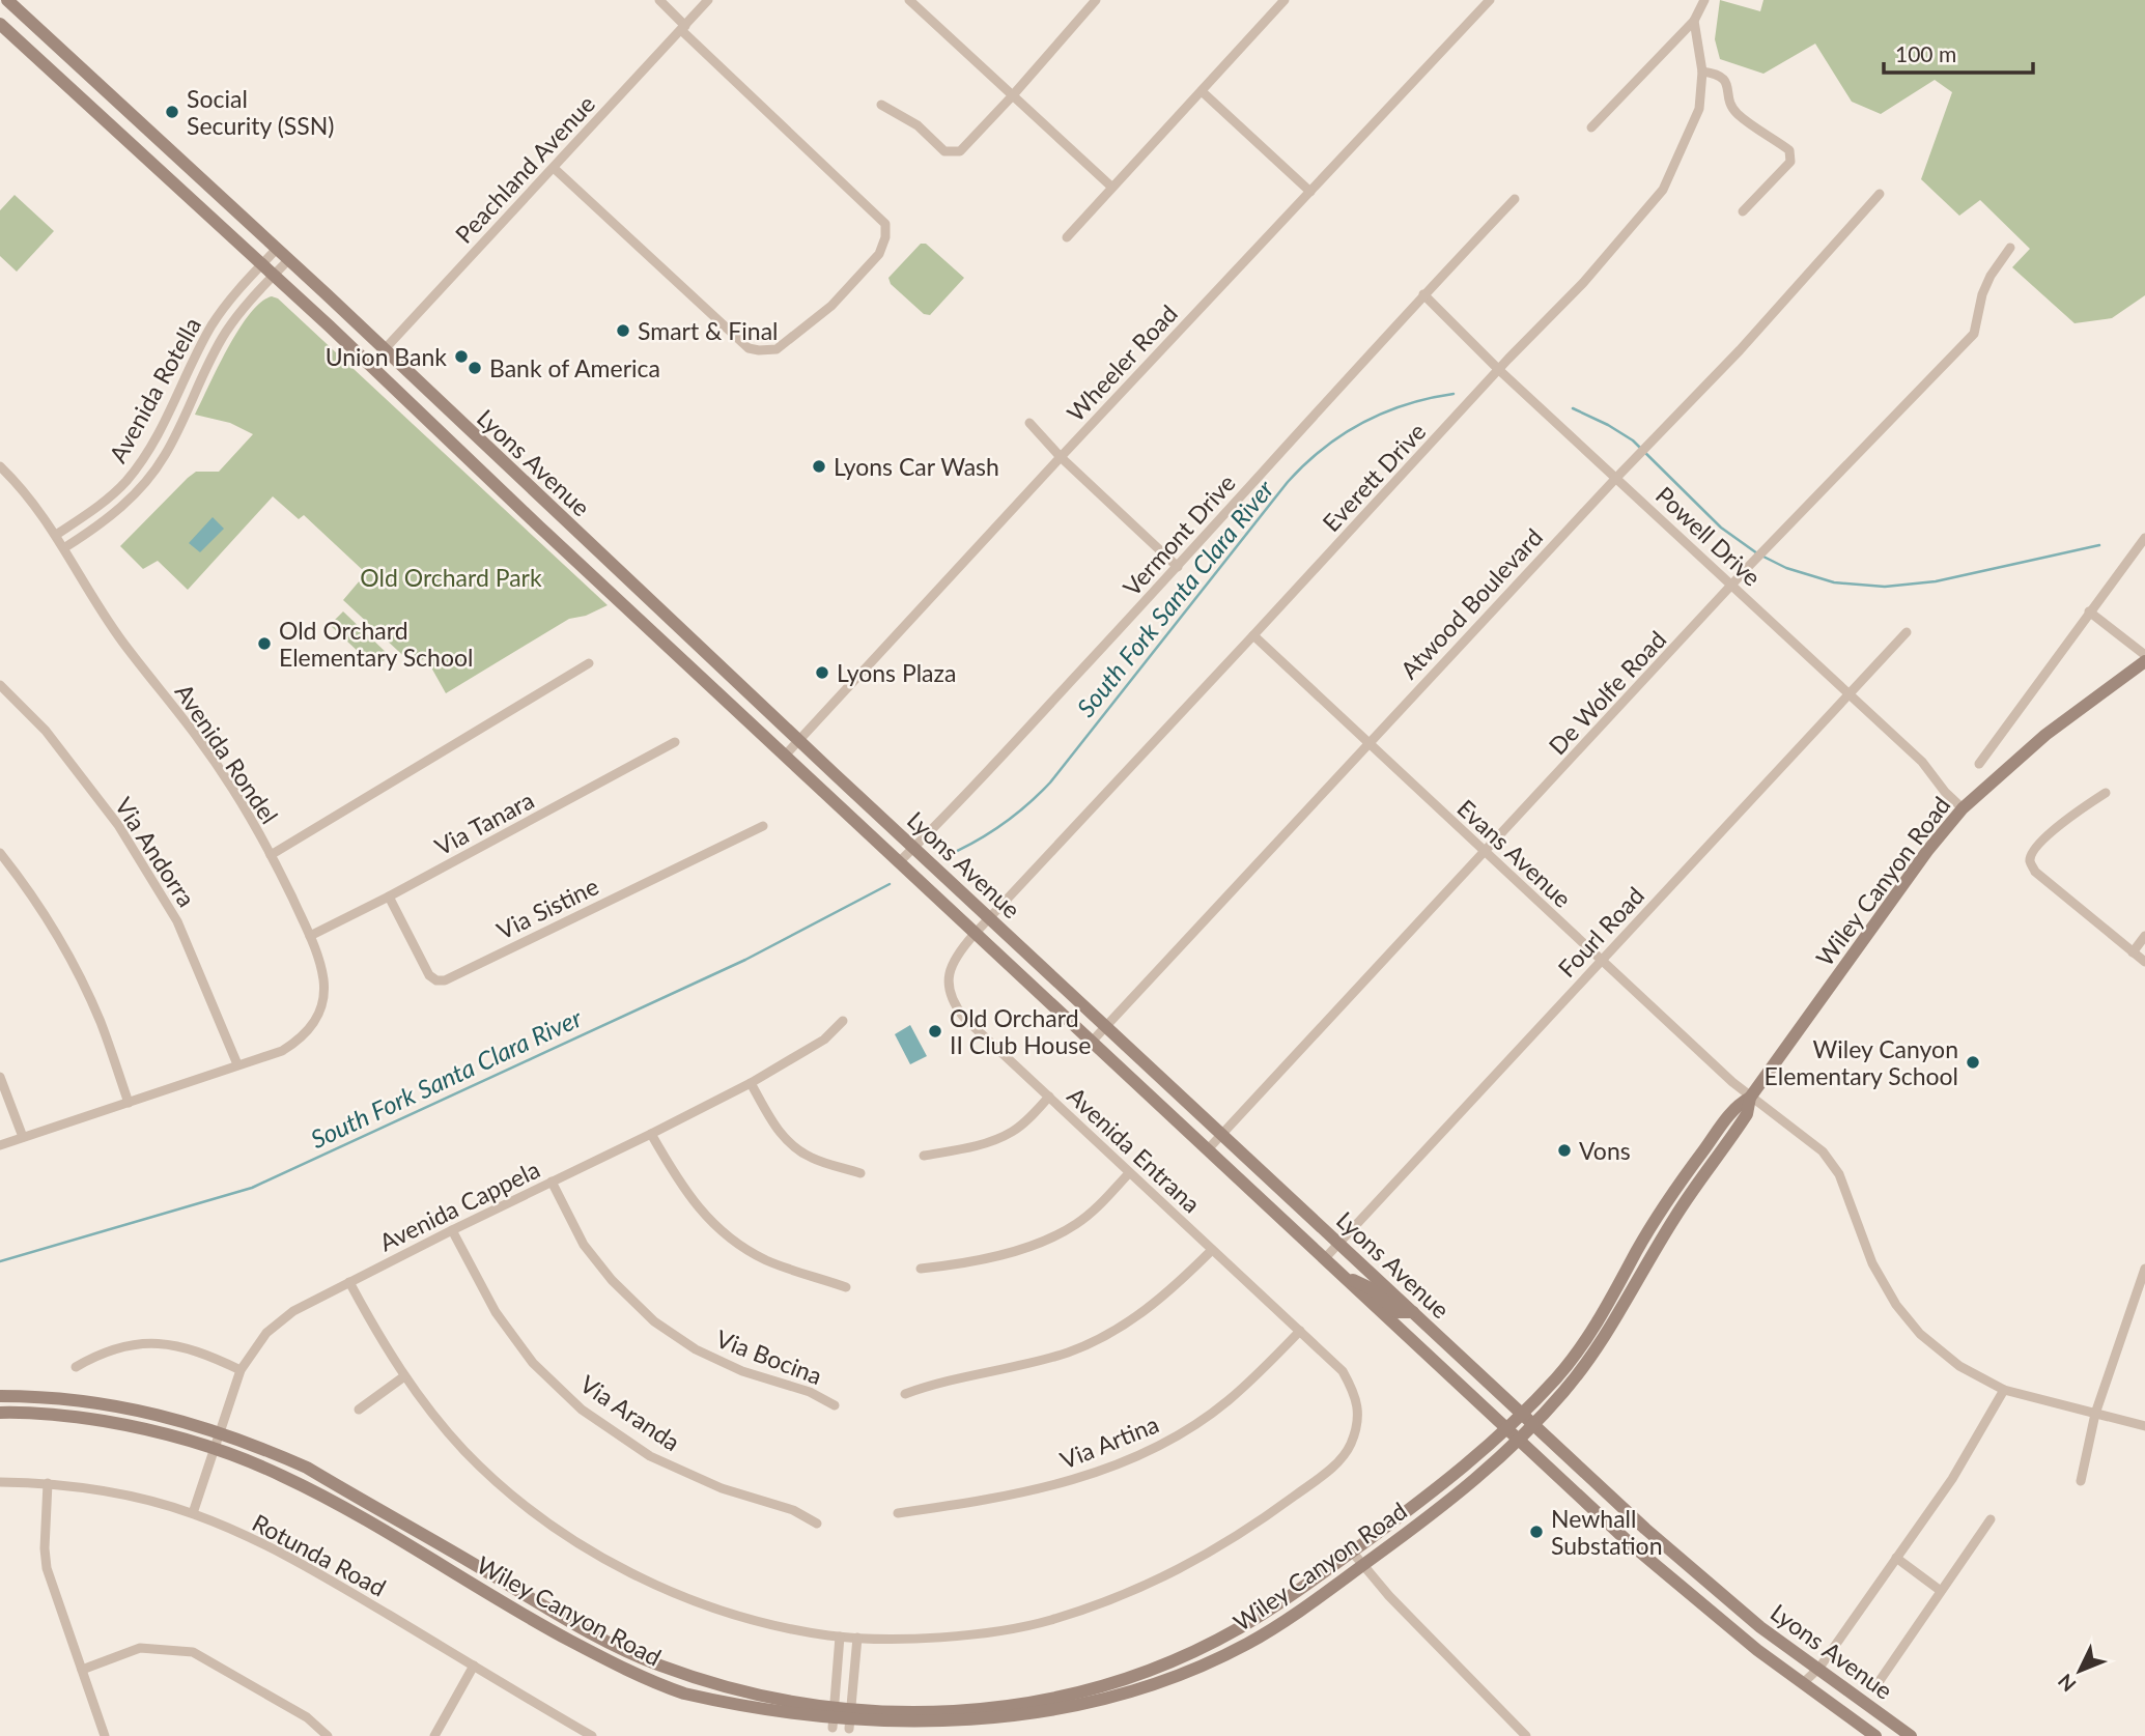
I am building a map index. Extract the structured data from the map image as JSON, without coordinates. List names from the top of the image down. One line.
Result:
{"streets":{"main road":["Lyons Avenue","Wiley Canyon Road"],"street":["Peachland Avenue","Wheeler Road","Avenida Rotella","Everett Drive","Vermont Drive","Powell Drive","Atwood Boulevard","De Wolfe Road","Avenida Rondel","Via Tanara","Via Andorra","Evans Avenue","Via Sistine","Fourl Road","Avenida Entrana","Avenida Cappela","Via Bocina","Via Aranda","Via Artina","Rotunda Road"]},"crossings":[["Peachland Avenue","Lyons Avenue"],["Wheeler Road","Lyons Avenue"],["Avenida Rotella","Lyons Avenue"],["Avenida Rotella","Avenida Rondel"],["Lyons Avenue","Everett Drive"],["Lyons Avenue","Vermont Drive"],["Lyons Avenue","Atwood Boulevard"],["Lyons Avenue","De Wolfe Road"],["Lyons Avenue","Wiley Canyon Road"],["Lyons Avenue","Fourl Road"],["Lyons Avenue","Avenida Entrana"],["Everett Drive","Powell Drive"],["Everett Drive","Evans Avenue"],["Everett Drive","Avenida Entrana"],["Vermont Drive","Powell Drive"],["Powell Drive","Atwood Boulevard"],["Powell Drive","De Wolfe Road"],["Powell Drive","Wiley Canyon Road"],["Powell Drive","Fourl Road"],["Atwood Boulevard","Evans Avenue"],["De Wolfe Road","Evans Avenue"],["Avenida Rondel","Via Tanara"],["Avenida Rondel","Via Andorra"],["Via Tanara","Via Sistine"],["Evans Avenue","Wiley Canyon Road"],["Evans Avenue","Fourl Road"],["Wiley Canyon Road","Avenida Cappela"],["Avenida Entrana","Via Artina"],["Avenida Cappela","Via Bocina"],["Avenida Cappela","Via Aranda"],["Avenida Cappela","Rotunda Road"]],"water":["South Fork Santa Clara River"],"parks":["Old Orchard Park"],"places":["Social Security (SSN)","Smart & Final","Union Bank","Bank of America","Lyons Car Wash","Old Orchard Elementary School","Lyons Plaza","Old Orchard II Club House","Wiley Canyon Elementary School","Vons","Newhall Substation"],"scale_bar":"100 m","north":"bottom left"}
